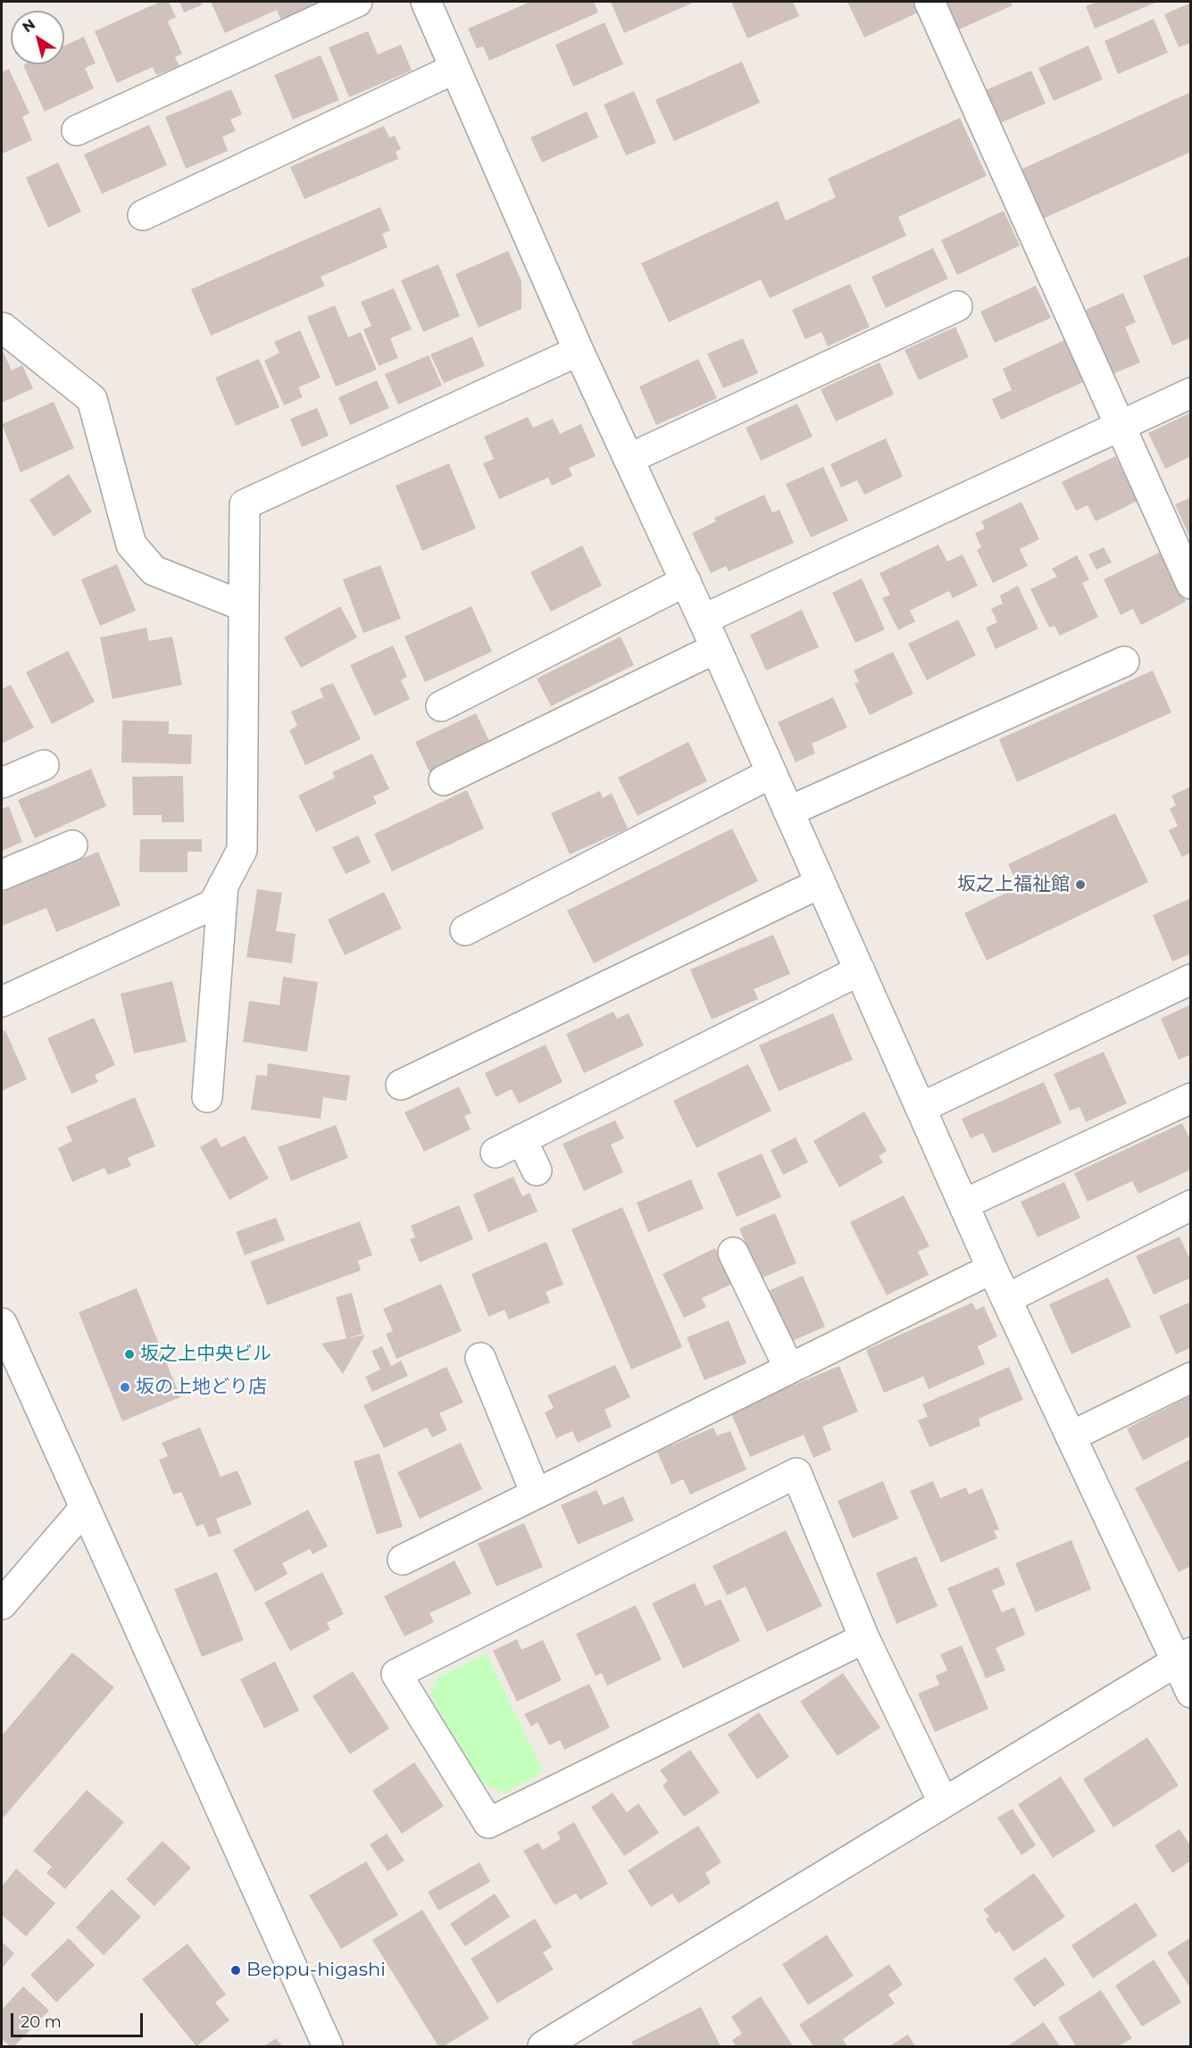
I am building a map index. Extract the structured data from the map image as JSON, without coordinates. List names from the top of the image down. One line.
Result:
{"places":["坂之上福祉館","坂之上中央ビル","坂の上地どり店","Beppu-higashi"],"scale_bar":"20 m","north":"top left"}
